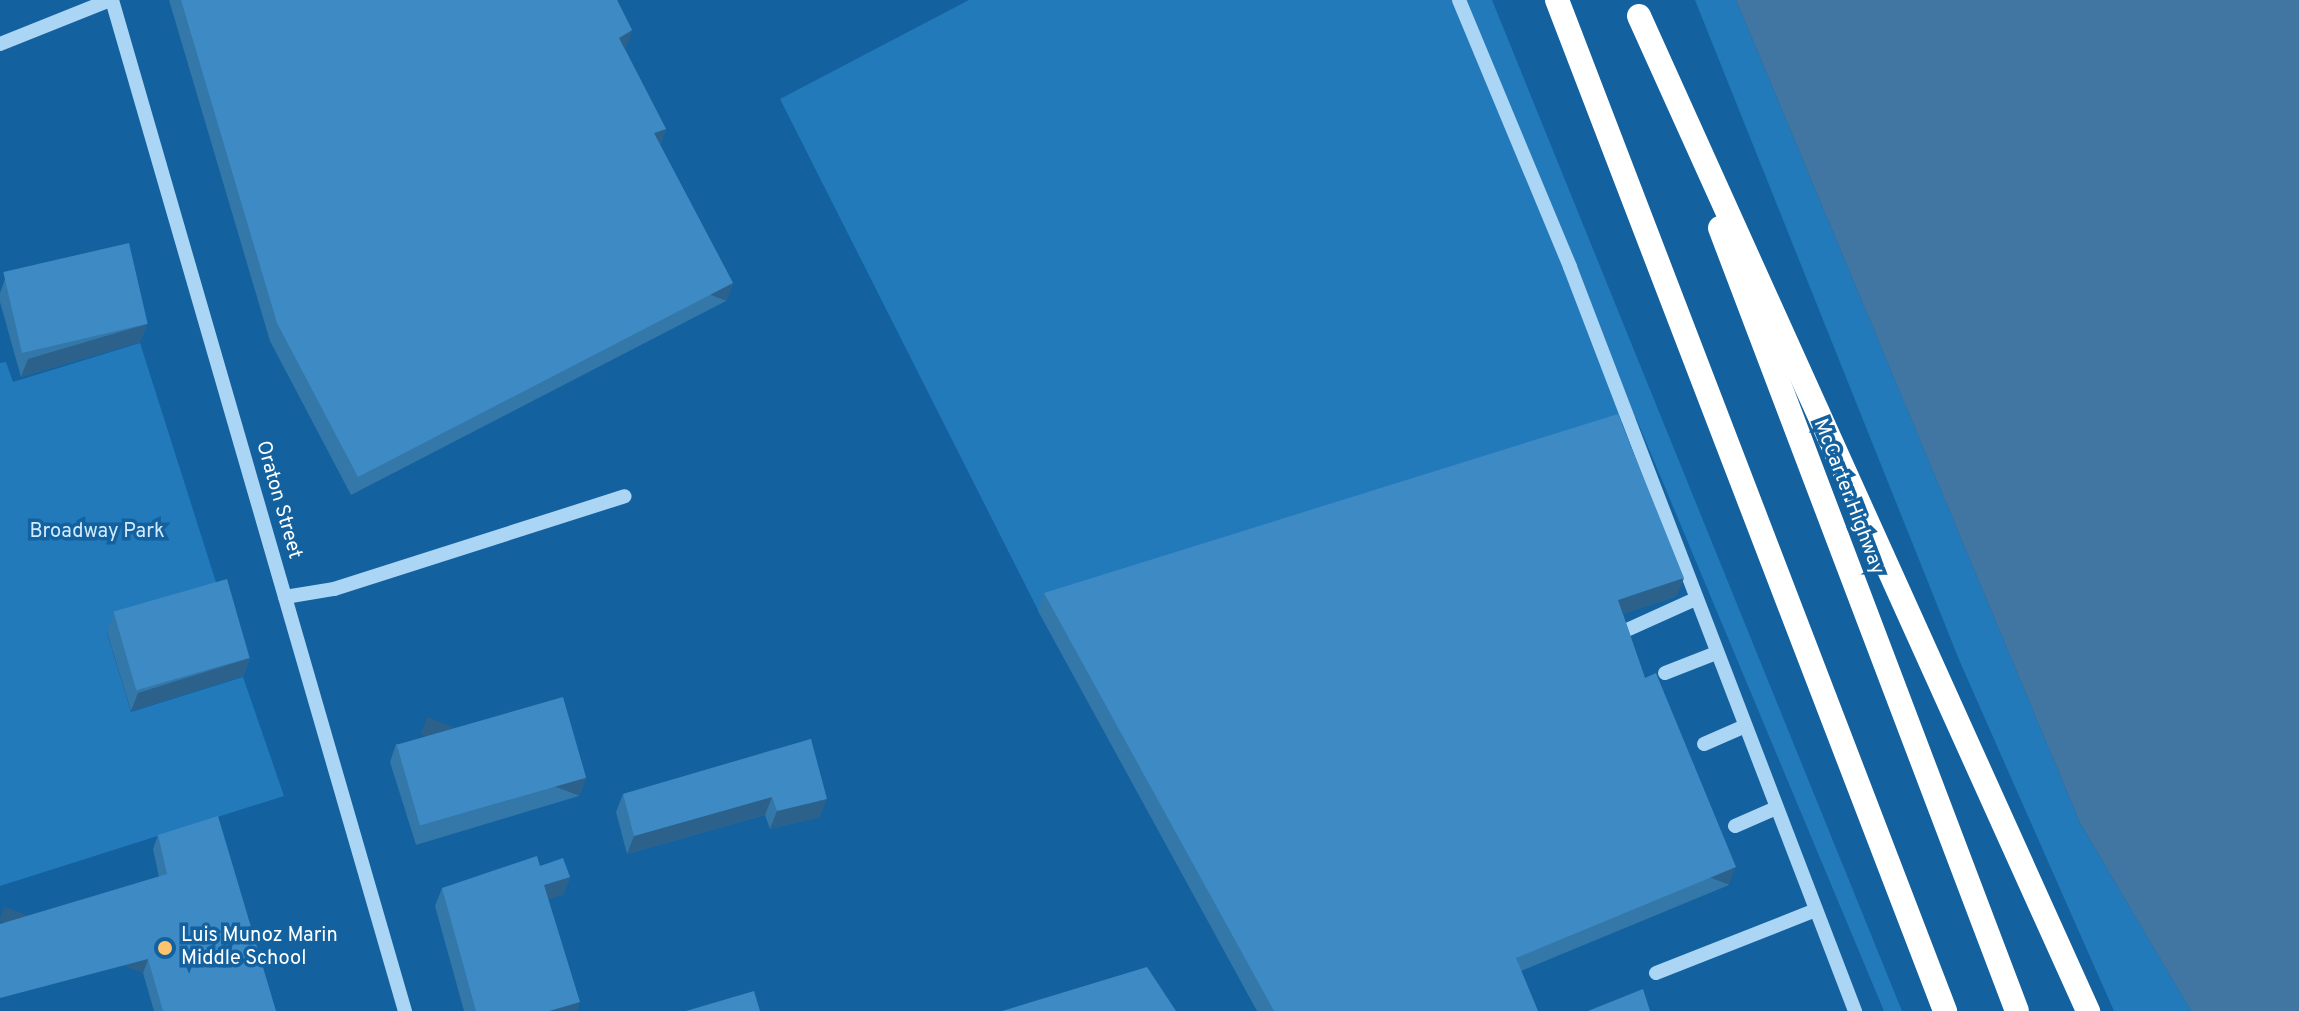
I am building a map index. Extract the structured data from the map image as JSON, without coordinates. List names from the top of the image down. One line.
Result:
{"streets":{"highway":["McCarter Highway"],"street":["Oraton Street"]},"parks":["Broadway Park"],"places":["Luis Munoz Marin Middle School"]}
